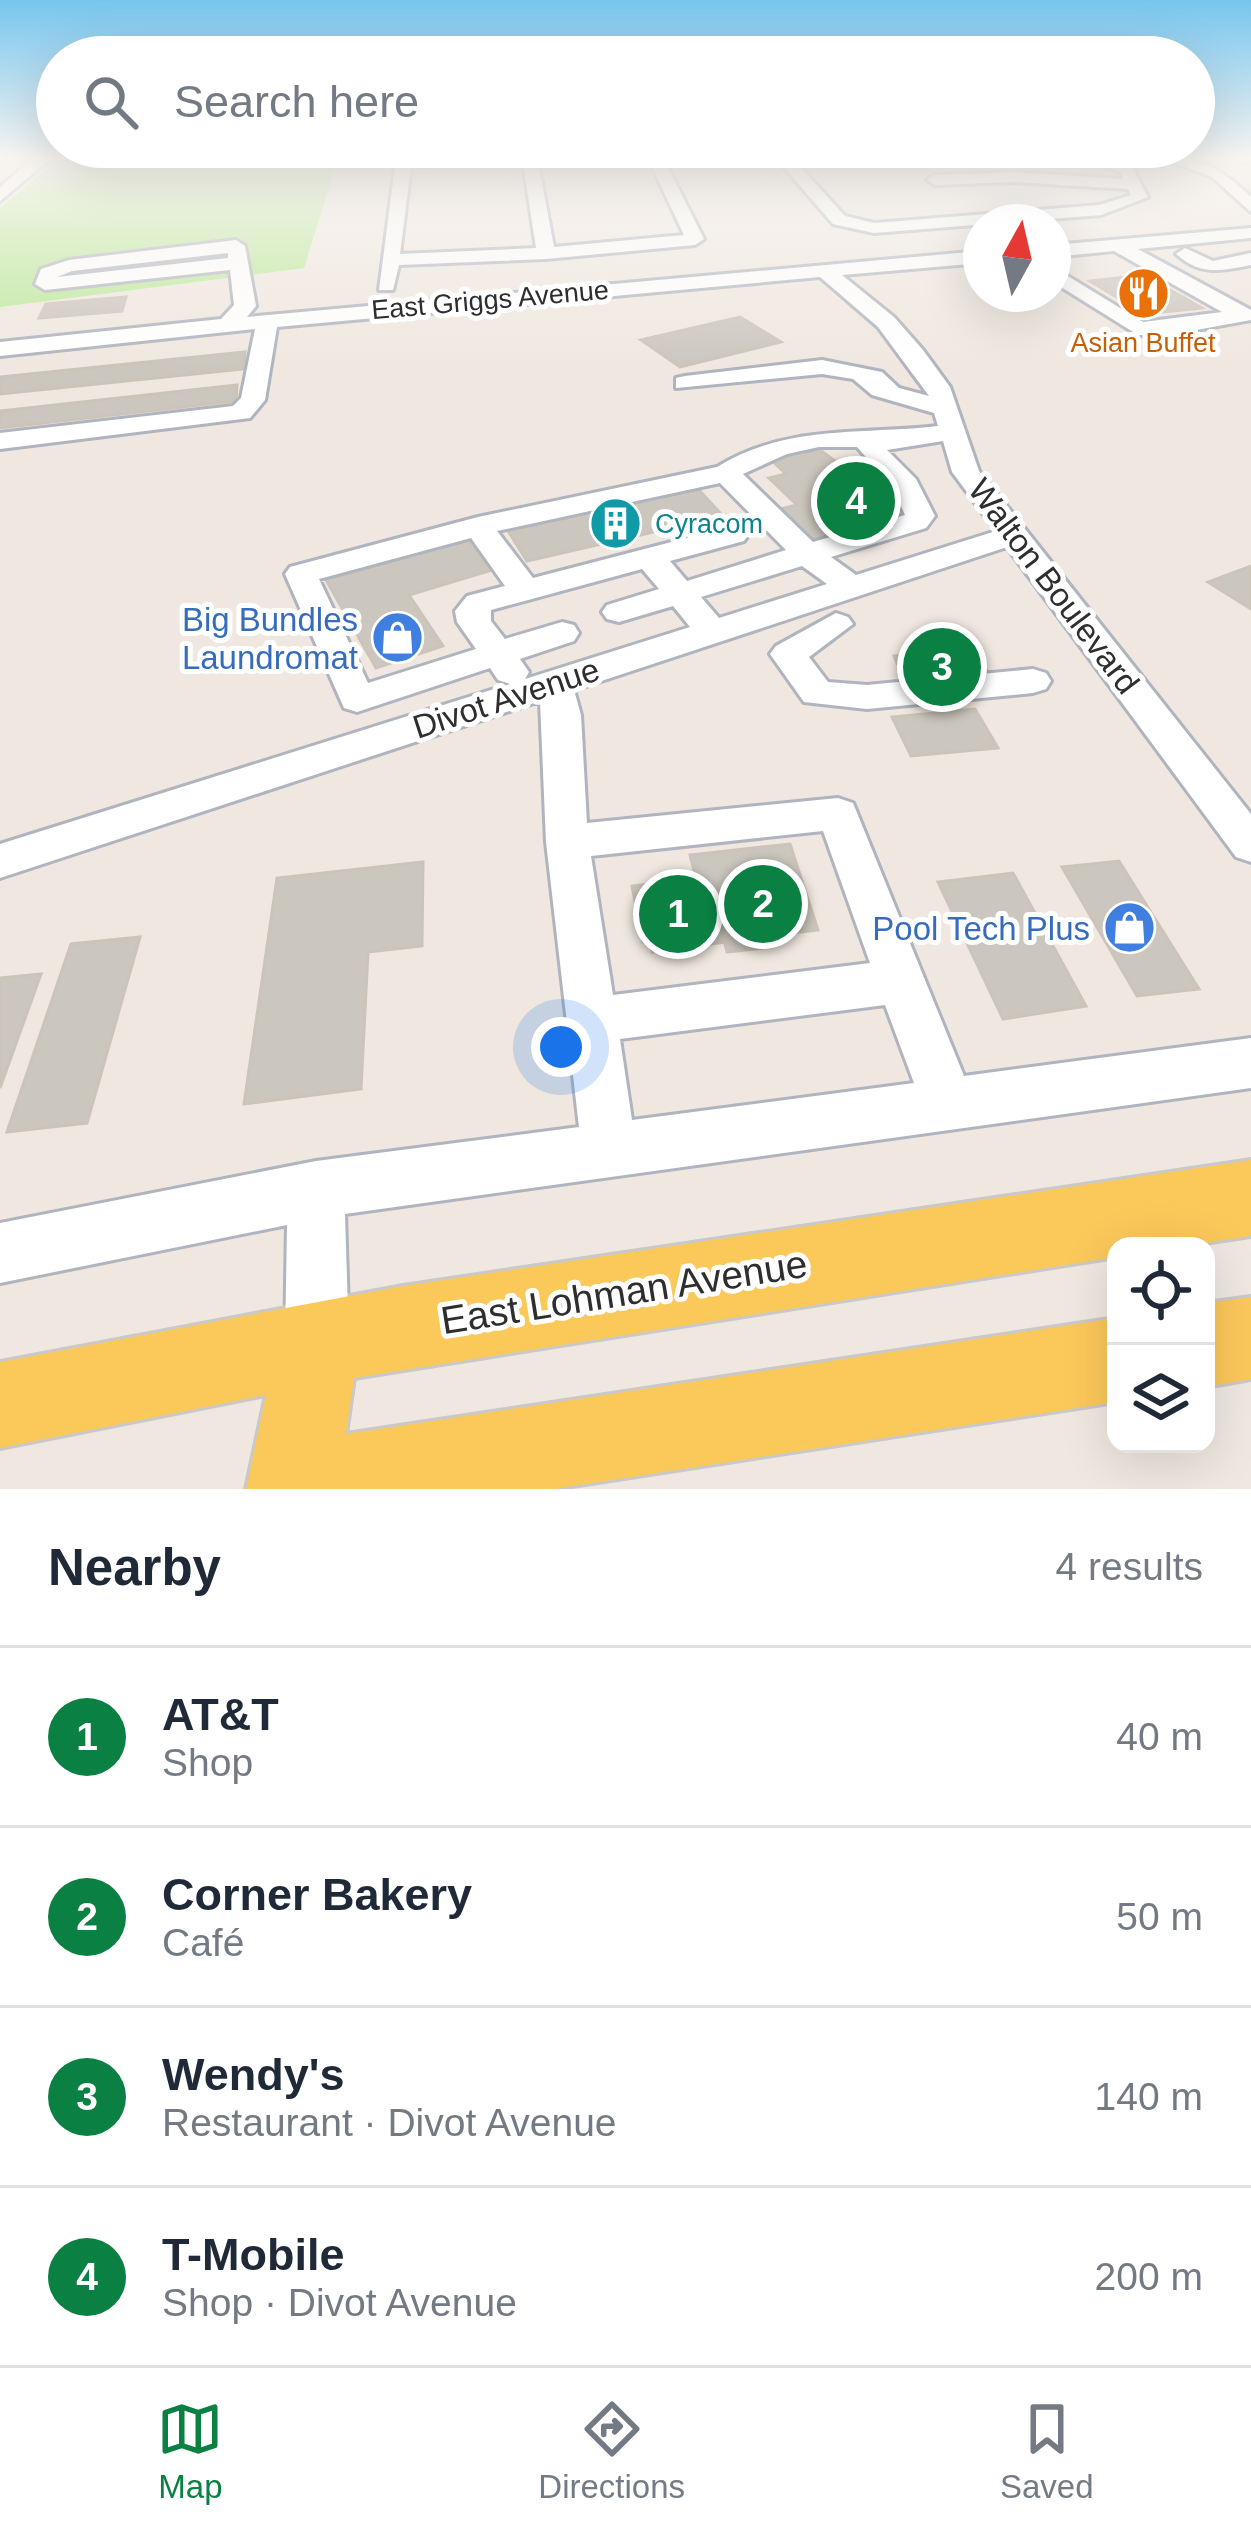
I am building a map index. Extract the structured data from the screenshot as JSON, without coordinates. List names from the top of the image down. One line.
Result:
{"streets":{"main road":["East Lohman Avenue"],"street":["East Griggs Avenue","Walton Boulevard","Divot Avenue"]},"crossings":[["East Griggs Avenue","Walton Boulevard"],["Walton Boulevard","Divot Avenue"]],"places":{"restaurant":["Asian Buffet"],"building":["Cyracom"],"shop":["Big Bundles Laundromat","Pool Tech Plus"]},"north":"top","page":{"search":"Search here","pins":["4","3","2","1"],"heading":["Nearby","4 results"],"list":[{"mark":"1","name":"AT&T","note":"Shop","value":"40 m"},{"mark":"2","name":"Corner Bakery","note":"Café","value":"50 m"},{"mark":"3","name":"Wendy's","note":"Restaurant · Divot Avenue","value":"140 m"},{"mark":"4","name":"T-Mobile","note":"Shop · Divot Avenue","value":"200 m"}],"nav":["Map","Directions","Saved"]}}
